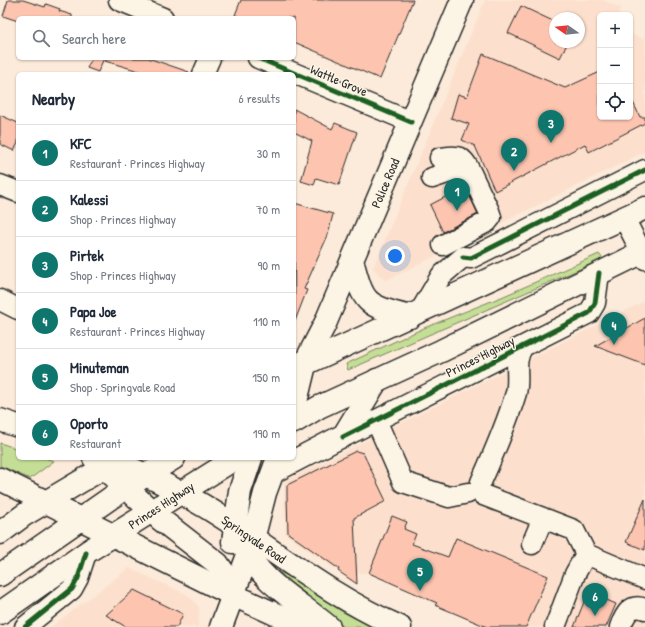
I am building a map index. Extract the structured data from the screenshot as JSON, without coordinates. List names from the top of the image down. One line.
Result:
{"streets":{"main road":["Police Road","Princes Highway","Springvale Road"],"street":["Wattle Grove"]},"crossings":[["Wattle Grove","Police Road"],["Princes Highway","Springvale Road"]],"north":"left","page":{"map_buttons":["+","−"],"search":"Search here","heading":["Nearby","6 results"],"pins":["3","2","1","4","5","6"],"list":[{"mark":"1","name":"KFC","note":"Restaurant · Princes Highway","value":"30 m"},{"mark":"2","name":"Kalessi","note":"Shop · Princes Highway","value":"70 m"},{"mark":"3","name":"Pirtek","note":"Shop · Princes Highway","value":"90 m"},{"mark":"4","name":"Papa Joe","note":"Restaurant · Princes Highway","value":"110 m"},{"mark":"5","name":"Minuteman","note":"Shop · Springvale Road","value":"150 m"},{"mark":"6","name":"Oporto","note":"Restaurant","value":"190 m"}]}}
